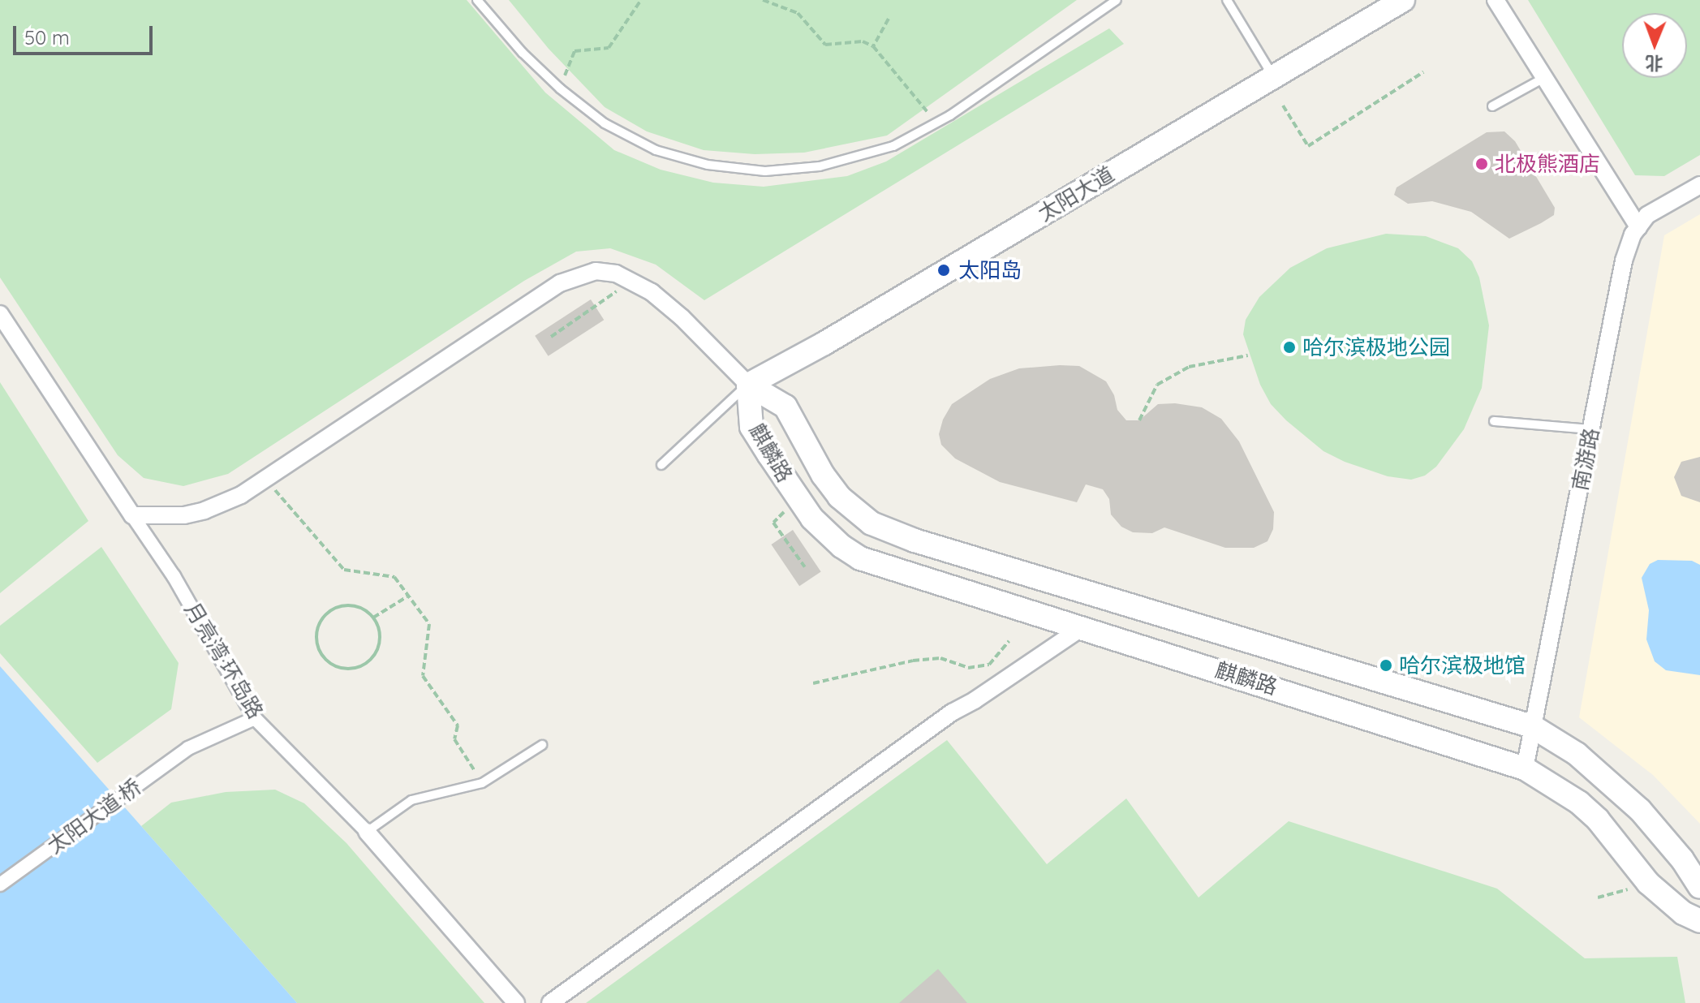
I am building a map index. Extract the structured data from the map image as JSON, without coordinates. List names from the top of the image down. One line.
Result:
{"streets":{"main road":["太阳大道","麒麟路"],"street":["南游路","月亮湾·环岛路","太阳大道·桥"]},"crossings":[["太阳大道","麒麟路"],["麒麟路","南游路"],["月亮湾·环岛路","太阳大道·桥"]],"places":["北极熊酒店","太阳岛","哈尔滨极地公园","哈尔滨极地馆"],"scale_bar":"50 m","north":"bottom"}
